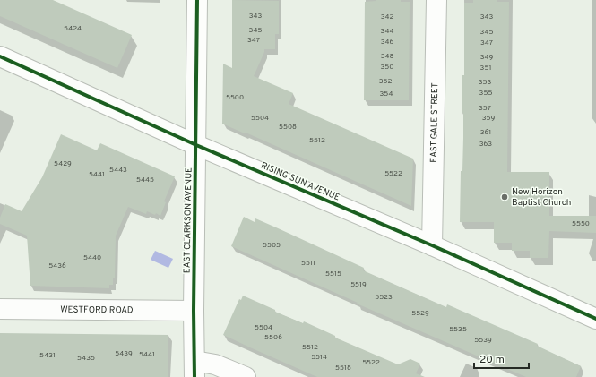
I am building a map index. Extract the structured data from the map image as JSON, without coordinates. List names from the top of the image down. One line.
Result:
{"streets":{"street":["EAST GALE STREET","RISING SUN AVENUE","EAST CLARKSON AVENUE","WESTFORD ROAD"]},"crossings":[["EAST GALE STREET","RISING SUN AVENUE"],["RISING SUN AVENUE","EAST CLARKSON AVENUE"],["EAST CLARKSON AVENUE","WESTFORD ROAD"]],"places":["New Horizon Baptist Church"],"house_numbers":["343","342","343","5424","345","344","345","347","346","347","348","349","350","351","352","353","355","354","5500","357","5504","359","5508","361","5512","363","5429","5443","5522","5441","5445","5550","5505","5440","5511","5436","5515","5519","5523","5529","5504","5535","5506","5539","5512","5439","5441","5431","5514","5435","5522","5518"],"scale_bar":"20 m"}
